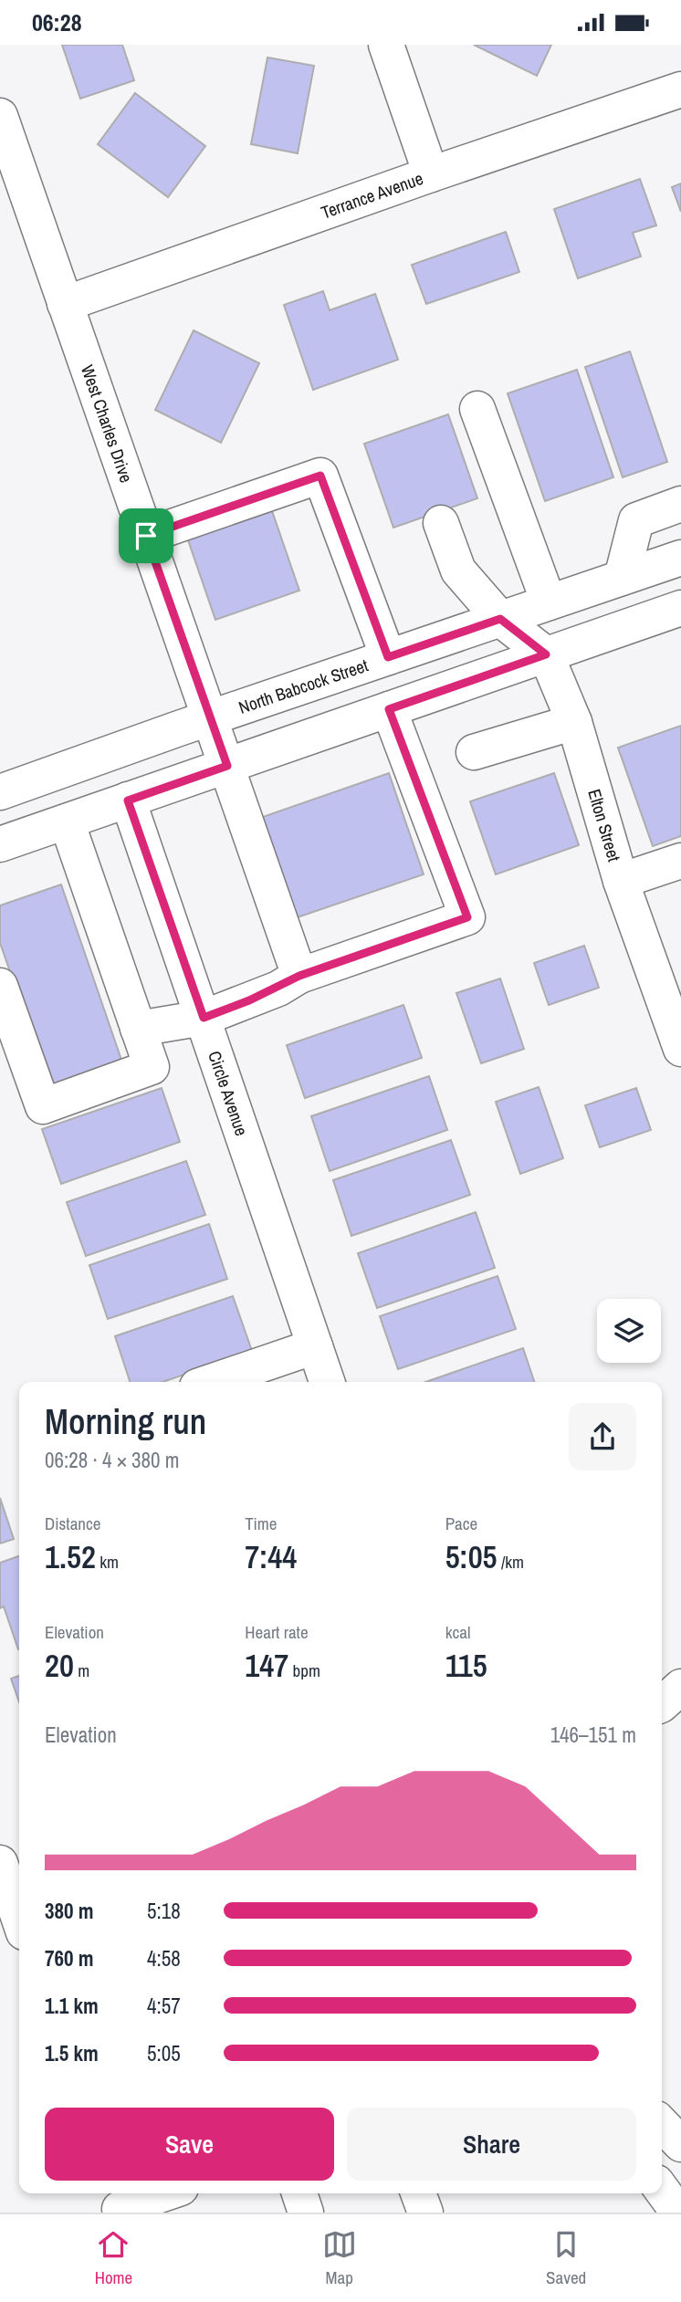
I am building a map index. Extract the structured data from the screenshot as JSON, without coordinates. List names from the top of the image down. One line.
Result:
{"streets":{"street":["Terrance Avenue","West Charles Drive","North Babcock Street","Elton Street","Circle Avenue"]},"crossings":[["Terrance Avenue","West Charles Drive"],["West Charles Drive","North Babcock Street"],["North Babcock Street","Elton Street"]],"page":{"status":"06:28","heading":["Morning run","06:28 · 4 × 380 m"],"stats":[["Distance","1.52 km"],["Time","7:44"],["Pace","5:05 /km"],["Elevation","20 m"],["Heart rate","147 bpm"],["kcal","115"]],"chart":["Elevation","146–151 m"],"list":[{"name":"380 m","note":"5:18"},{"name":"760 m","note":"4:58"},{"name":"1.1 km","note":"4:57"},{"name":"1.5 km","note":"5:05"}],"buttons":["Save","Share"],"tabs":["Home","Map","Saved"]}}
